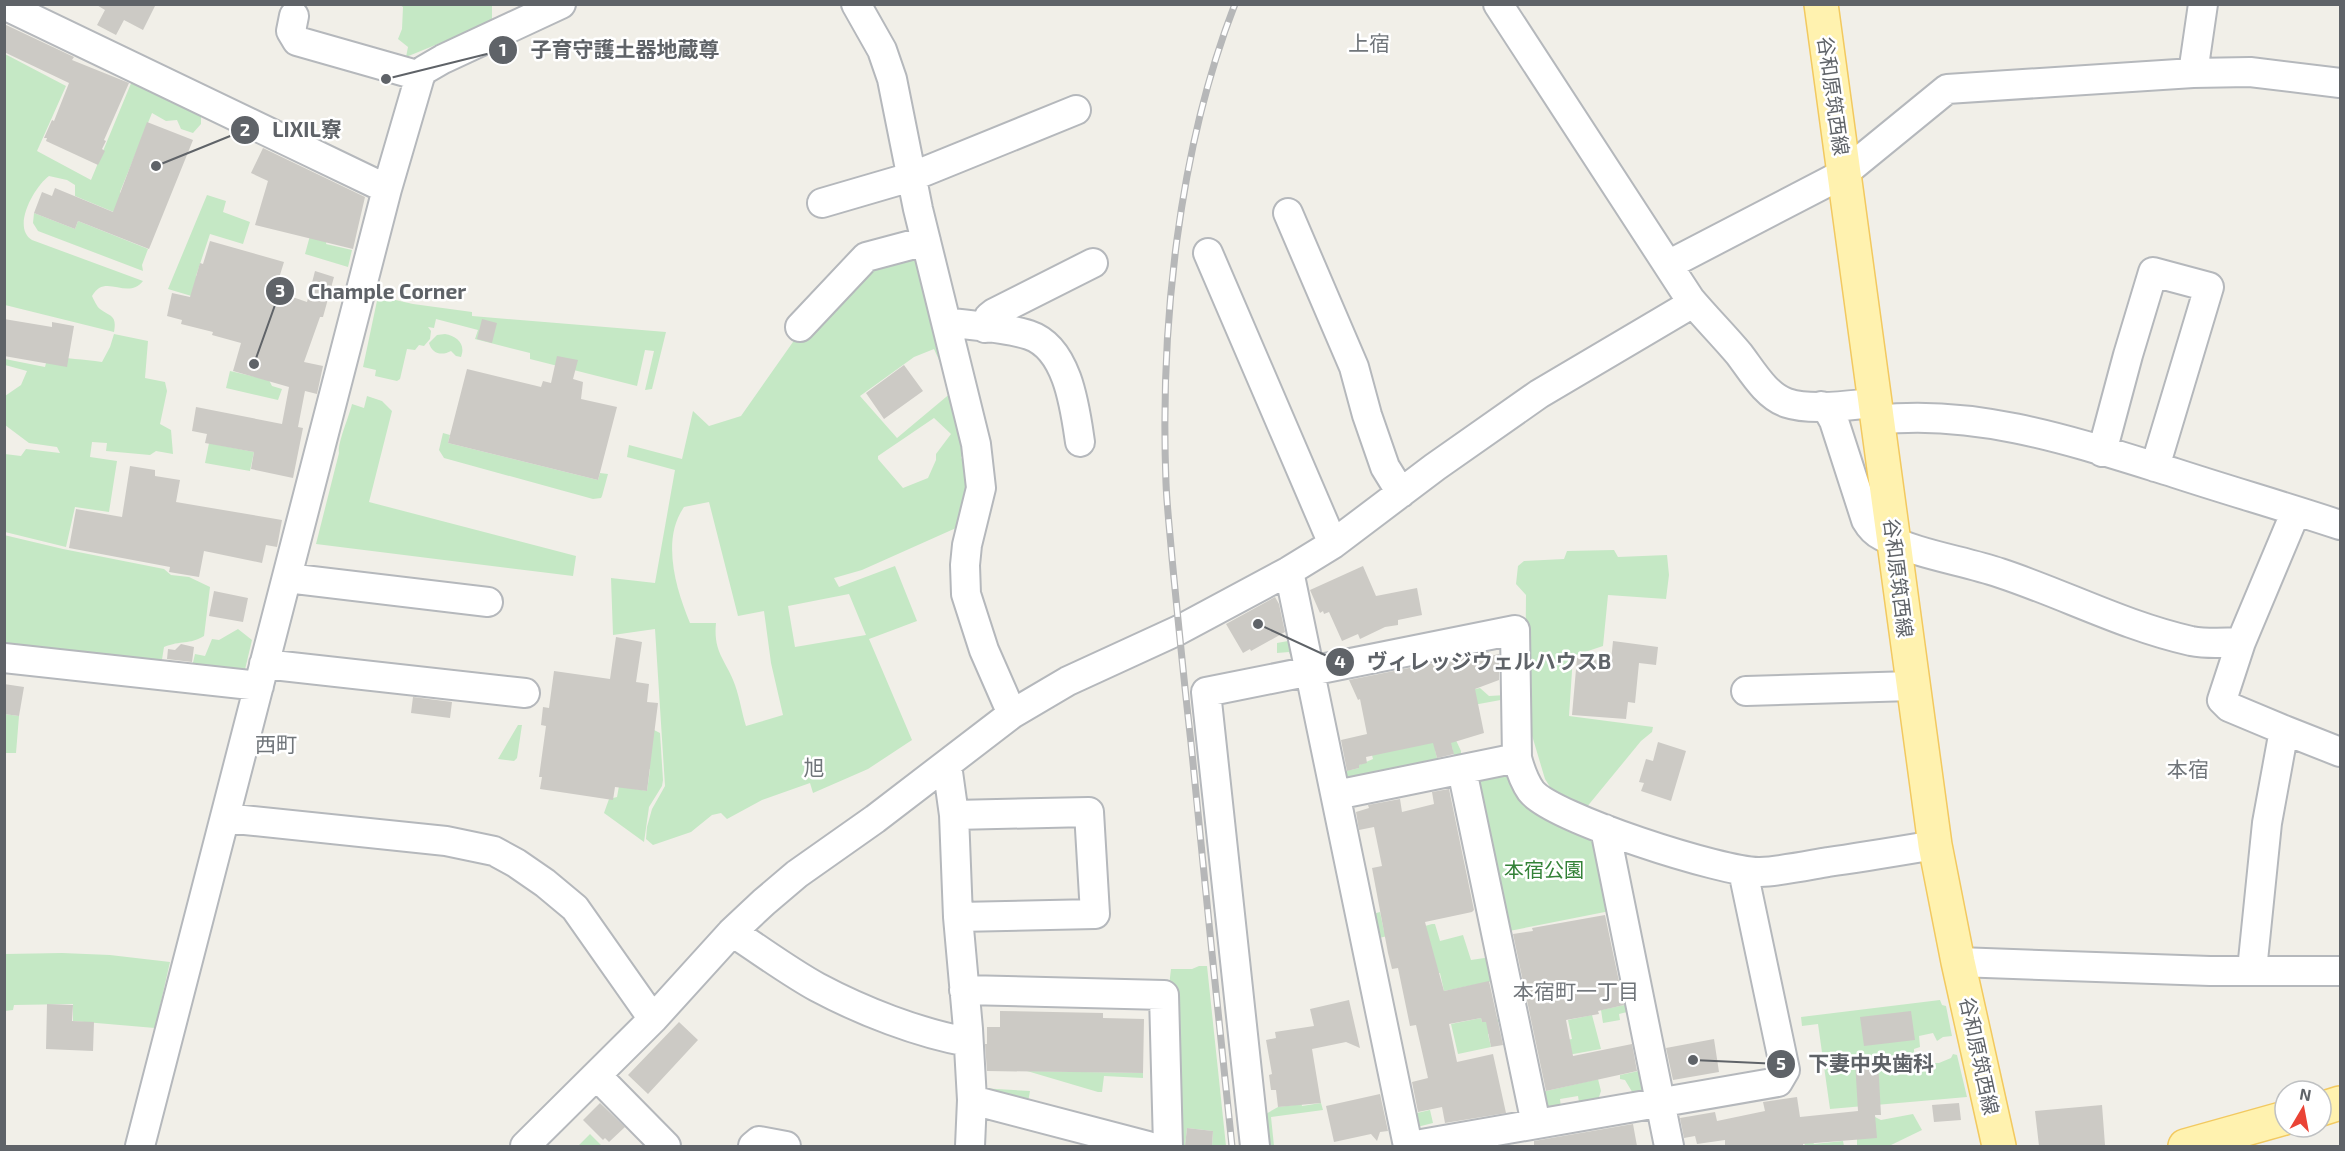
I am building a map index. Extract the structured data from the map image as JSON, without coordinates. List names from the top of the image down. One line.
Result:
{"streets":{"main road":["谷和原筑西線"]},"districts":["上宿","西町","旭","本宿","本宿町一丁目"],"parks":["本宿公園"],"places":["子育守護土器地蔵尊","LIXIL寮","Chample Corner","ヴィレッジウェルハウスB","下妻中央歯科"],"north":"top"}
